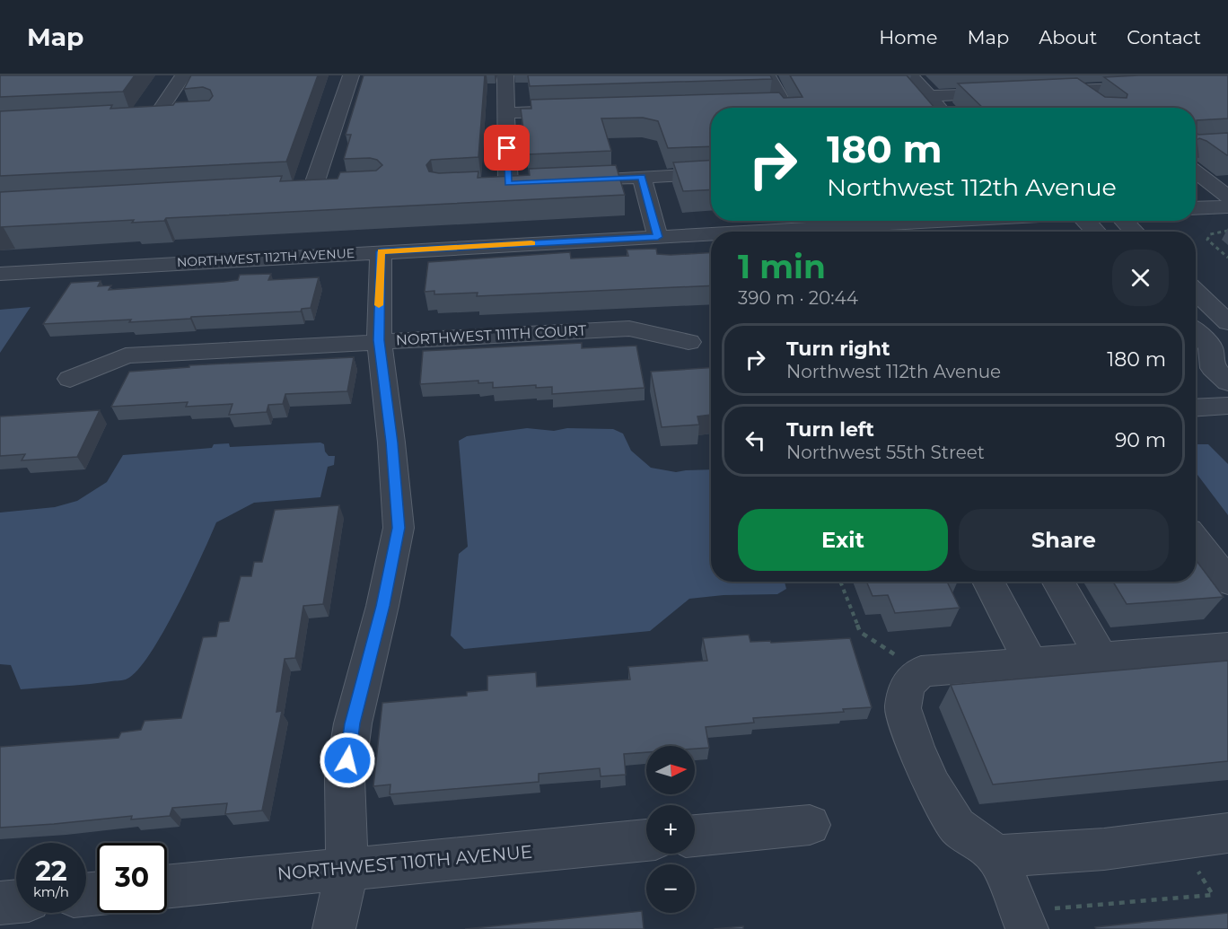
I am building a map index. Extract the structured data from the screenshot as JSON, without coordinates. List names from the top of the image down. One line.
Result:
{"streets":{"street":["NORTHWEST 112TH AVENUE","NORTHWEST 111TH COURT","NORTHWEST 110TH AVENUE"]},"north":"right","page":{"header":"Map","nav":["Home","Map","About","Contact"],"turn":["180 m","Northwest 112th Avenue"],"heading":["1 min","390 m · 20:44"],"list":[{"name":"Turn right","note":"Northwest 112th Avenue","value":"180 m"},{"name":"Turn left","note":"Northwest 55th Street","value":"90 m"}],"buttons":["Exit","Share"],"map_buttons":["+","−"],"speed":"22 km/h","limit":"30"}}
